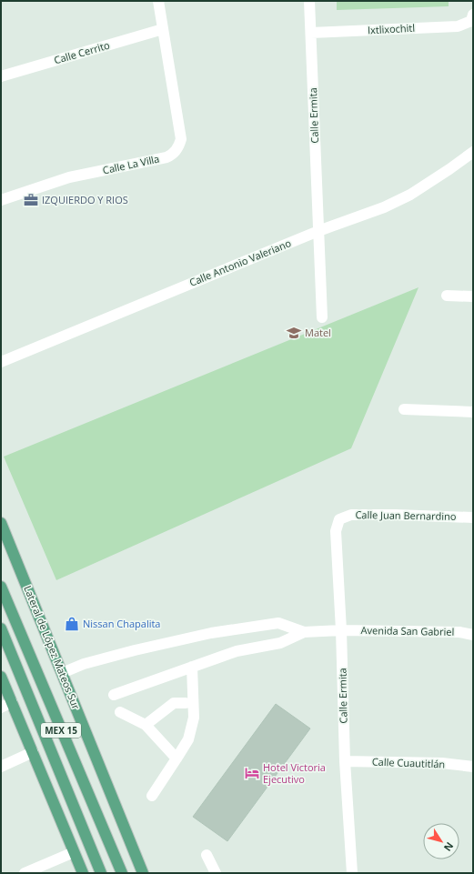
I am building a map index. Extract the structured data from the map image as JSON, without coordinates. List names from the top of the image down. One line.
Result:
{"streets":{"main road":["Lateral de López Mateos Sur","MEX 15"],"street":["Ixtlixochitl","Calle Cerrito","Calle Ermita","Calle La Villa","Calle Antonio Valeriano","Calle Juan Bernardino","Avenida San Gabriel","Calle Cuautitlán"]},"crossings":[["Ixtlixochitl","Calle Ermita"],["Calle Cerrito","Calle La Villa"],["Calle Ermita","Calle Antonio Valeriano"],["Calle Ermita","Calle Juan Bernardino"],["Calle Ermita","Avenida San Gabriel"],["Calle Ermita","Calle Cuautitlán"]],"places":{"office":["IZQUIERDO Y RIOS"],"school or university":["Matel"],"shop":["Nissan Chapalita"],"hotel":["Hotel Victoria Ejecutivo"]},"north":"bottom right"}
